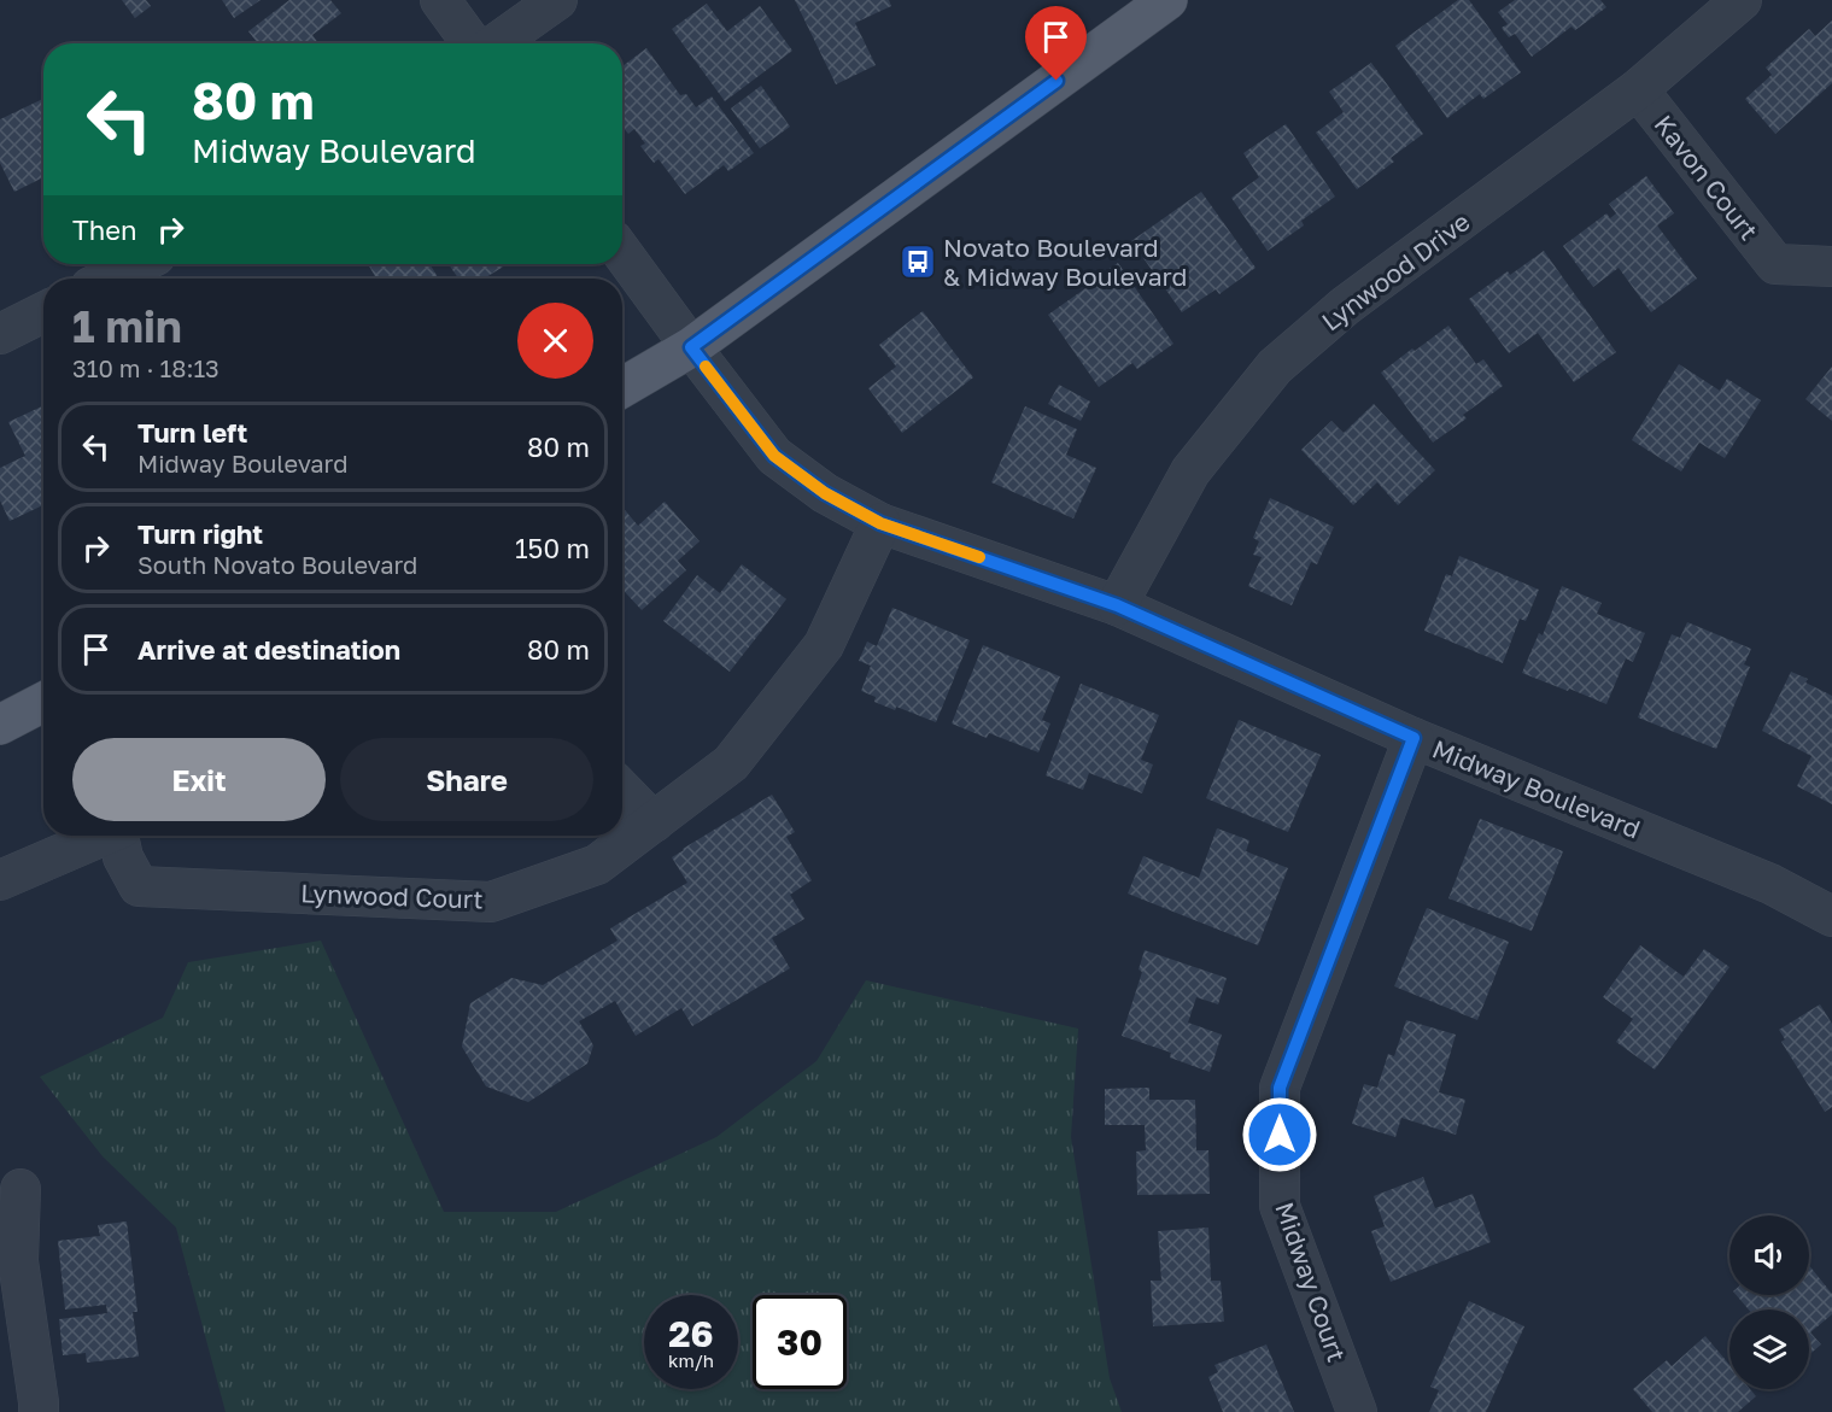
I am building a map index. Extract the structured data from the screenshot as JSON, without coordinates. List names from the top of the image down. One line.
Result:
{"streets":{"street":["Kavon Court","Lynwood Drive","Midway Boulevard","Lynwood Court","Midway Court"]},"crossings":[["Kavon Court","Lynwood Drive"],["Lynwood Drive","Midway Boulevard"],["Midway Boulevard","Lynwood Court"],["Midway Boulevard","Midway Court"]],"places":{"bus stop":["Novato Boulevard & Midway Boulevard"]},"page":{"turn":["80 m","Midway Boulevard"],"then":"Then","heading":["1 min","310 m · 18:13"],"list":[{"name":"Turn left","note":"Midway Boulevard","value":"80 m"},{"name":"Turn right","note":"South Novato Boulevard","value":"150 m"},{"name":"Arrive at destination","value":"80 m"}],"buttons":["Exit","Share"],"speed":"26 km/h","limit":"30"}}
